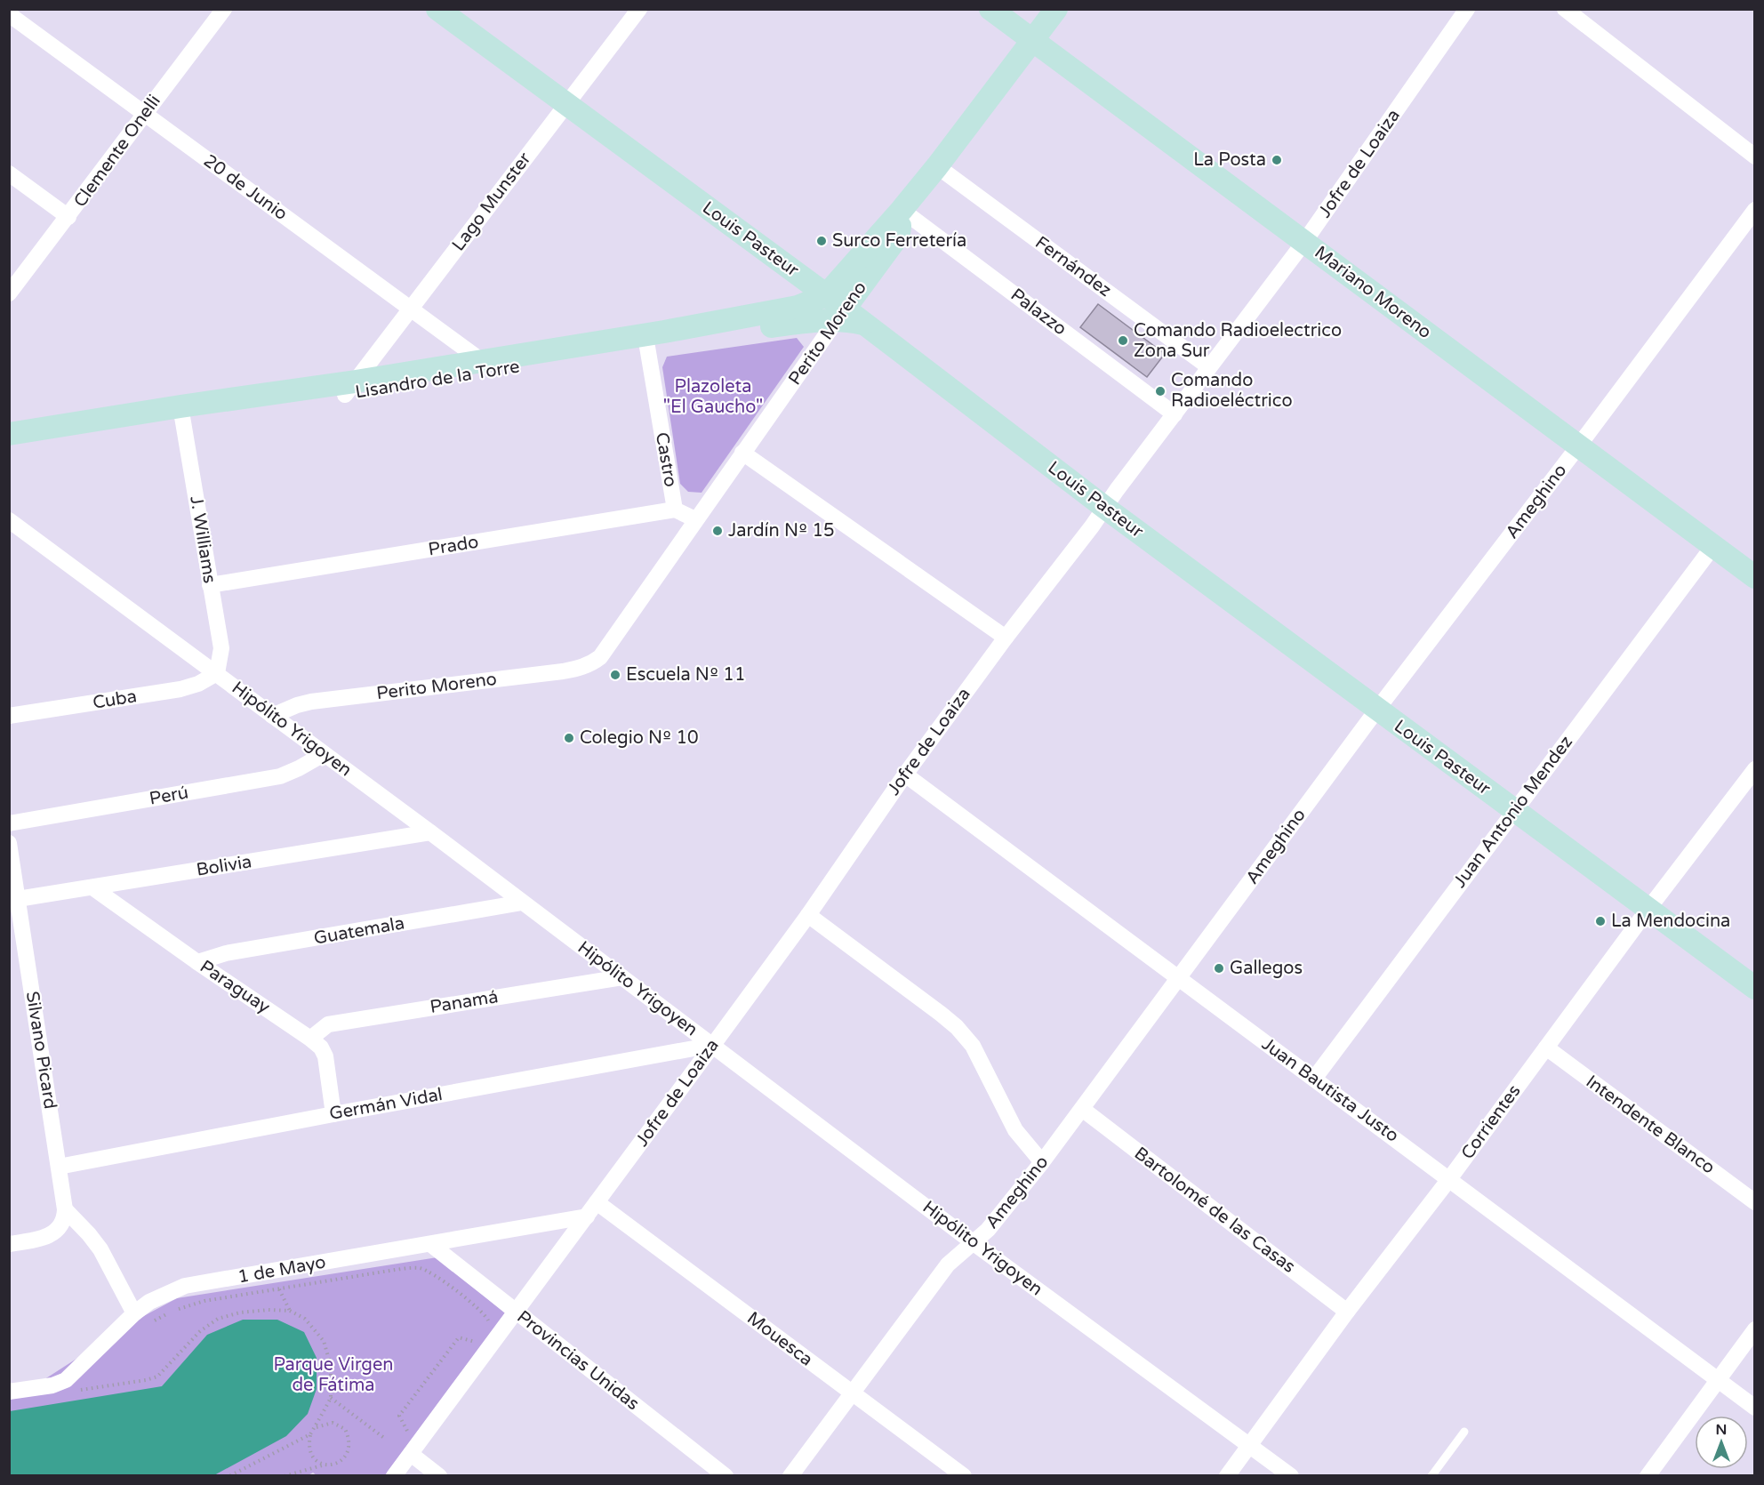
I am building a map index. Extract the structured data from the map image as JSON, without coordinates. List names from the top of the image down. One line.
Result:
{"streets":{"main road":["Louis Pasteur","Mariano Moreno","Perito Moreno","Lisandro de la Torre"],"street":["Clemente Onelli","Jofre de Loaiza","20 de Junio","Lago Munster","Fernández","Palazzo","Castro","Ameghino","J. Williams","Prado","Cuba","Hipólito Yrigoyen","Perú","Juan Antonio Mendez","Bolivia","Guatemala","Paraguay","Panamá","Silvano Picard","Juan Bautista Justo","Germán Vidal","Corrientes","Intendente Blanco","Bartolomé de las Casas","1 de Mayo","Mouesca","Provincias Unidas"]},"crossings":[["Clemente Onelli","20 de Junio"],["Jofre de Loaiza","Louis Pasteur"],["Jofre de Loaiza","Fernández"],["Jofre de Loaiza","Mariano Moreno"],["Jofre de Loaiza","Palazzo"],["Jofre de Loaiza","Hipólito Yrigoyen"],["Jofre de Loaiza","Juan Bautista Justo"],["Jofre de Loaiza","Germán Vidal"],["Jofre de Loaiza","1 de Mayo"],["Jofre de Loaiza","Mouesca"],["Jofre de Loaiza","Provincias Unidas"],["20 de Junio","Lago Munster"],["20 de Junio","Lisandro de la Torre"],["Lago Munster","Louis Pasteur"],["Lago Munster","Lisandro de la Torre"],["Louis Pasteur","Perito Moreno"],["Louis Pasteur","Lisandro de la Torre"],["Louis Pasteur","Ameghino"],["Louis Pasteur","Juan Antonio Mendez"],["Louis Pasteur","Corrientes"],["Fernández","Perito Moreno"],["Mariano Moreno","Perito Moreno"],["Mariano Moreno","Ameghino"],["Mariano Moreno","Juan Antonio Mendez"],["Palazzo","Perito Moreno"],["Perito Moreno","Lisandro de la Torre"],["Perito Moreno","Hipólito Yrigoyen"],["Lisandro de la Torre","Castro"],["Lisandro de la Torre","J. Williams"],["Castro","Prado"],["Ameghino","Hipólito Yrigoyen"],["Ameghino","Juan Bautista Justo"],["Ameghino","Bartolomé de las Casas"],["Ameghino","Mouesca"],["J. Williams","Prado"],["J. Williams","Cuba"],["J. Williams","Hipólito Yrigoyen"],["Cuba","Hipólito Yrigoyen"],["Hipólito Yrigoyen","Perú"],["Hipólito Yrigoyen","Bolivia"],["Hipólito Yrigoyen","Guatemala"],["Hipólito Yrigoyen","Panamá"],["Hipólito Yrigoyen","Germán Vidal"],["Hipólito Yrigoyen","Corrientes"],["Juan Antonio Mendez","Juan Bautista Justo"],["Bolivia","Paraguay"],["Bolivia","Silvano Picard"],["Guatemala","Paraguay"],["Paraguay","Panamá"],["Paraguay","Germán Vidal"],["Silvano Picard","Germán Vidal"],["Juan Bautista Justo","Corrientes"],["Corrientes","Intendente Blanco"],["Corrientes","Bartolomé de las Casas"],["1 de Mayo","Provincias Unidas"]],"parks":["Plazoleta \"El Gaucho\"","Parque Virgen de Fátima"],"places":["La Posta","Surco Ferretería","Comando Radioelectrico Zona Sur","Comando Radioeléctrico","Jardín Nº 15","Escuela Nº 11","Colegio Nº 10","La Mendocina","Gallegos"],"north":"top"}
